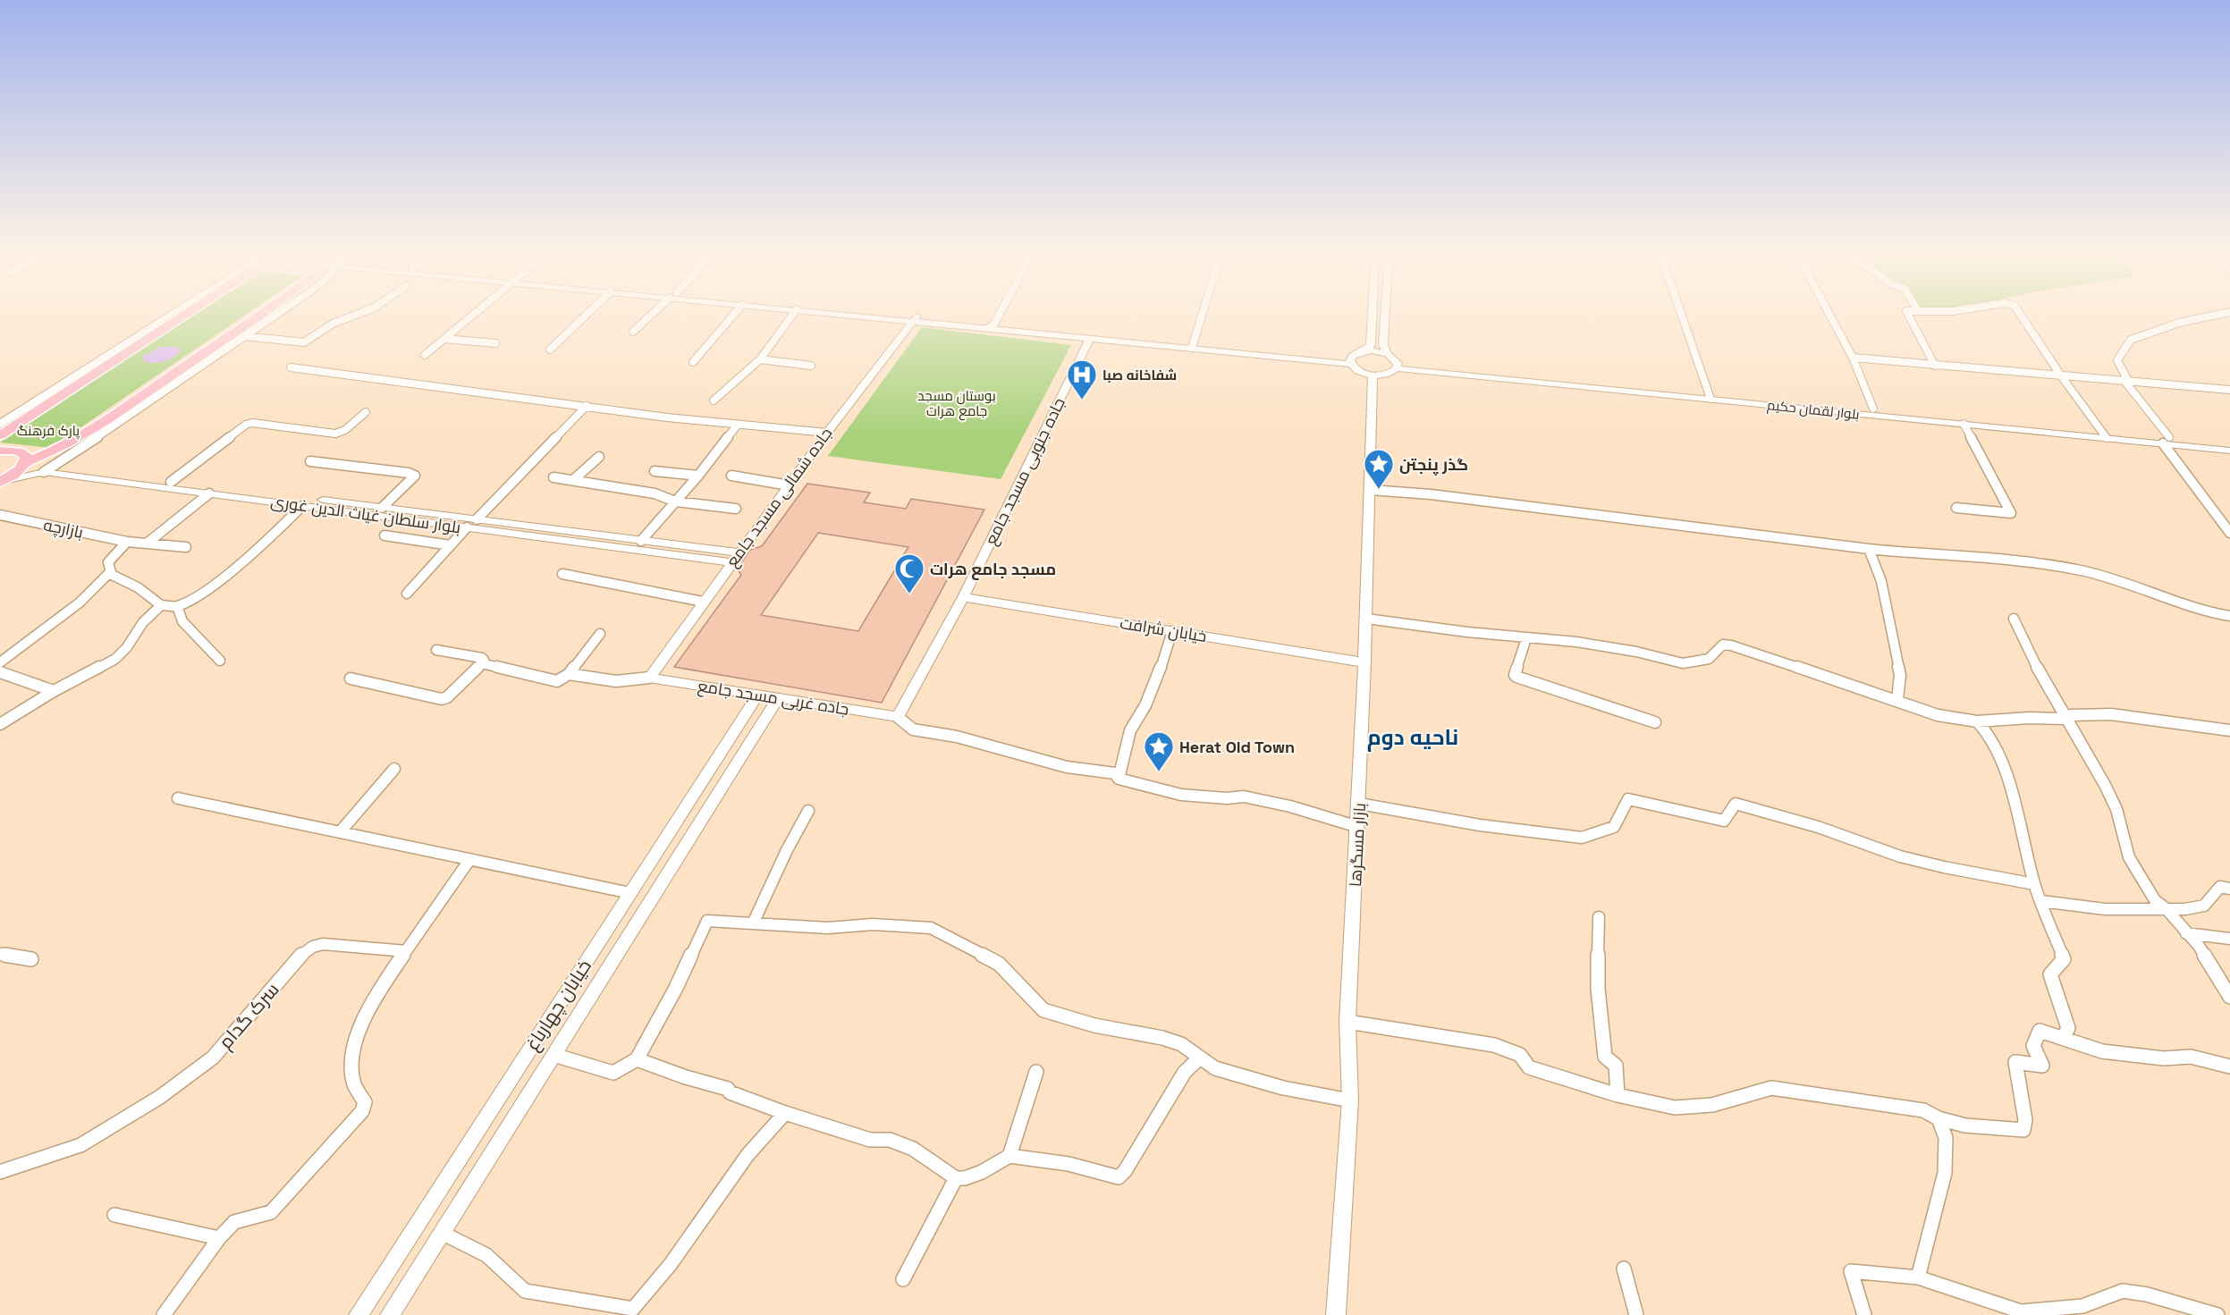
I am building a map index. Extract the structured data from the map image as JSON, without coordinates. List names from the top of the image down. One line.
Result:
{"streets":{"street":["بلوار لقمان حکیم","جاده جنوبی مسجد جامع","جاده شمالی مسجد جامع","بلوار سلطان غیاث الدین غوری","بازارچه","خیابان شرافت","جاده غربی مسجد جامع","بازار مسگرها","خیابان چهارباغ","سرک گدام"]},"crossings":[["جاده جنوبی مسجد جامع","خیابان شرافت"],["جاده جنوبی مسجد جامع","جاده غربی مسجد جامع"],["جاده شمالی مسجد جامع","بلوار سلطان غیاث الدین غوری"],["جاده شمالی مسجد جامع","جاده غربی مسجد جامع"],["خیابان شرافت","بازار مسگرها"],["جاده غربی مسجد جامع","خیابان چهارباغ"]],"districts":["ناحیه دوم"],"parks":["بوستان مسجد جامع هرات","پارک فرهنگ"],"places":{"hospital":["شفاخانه صبا"],"place":["گذر پنجتن","Herat Old Town"],"mosque":["مسجد جامع هرات"]}}
